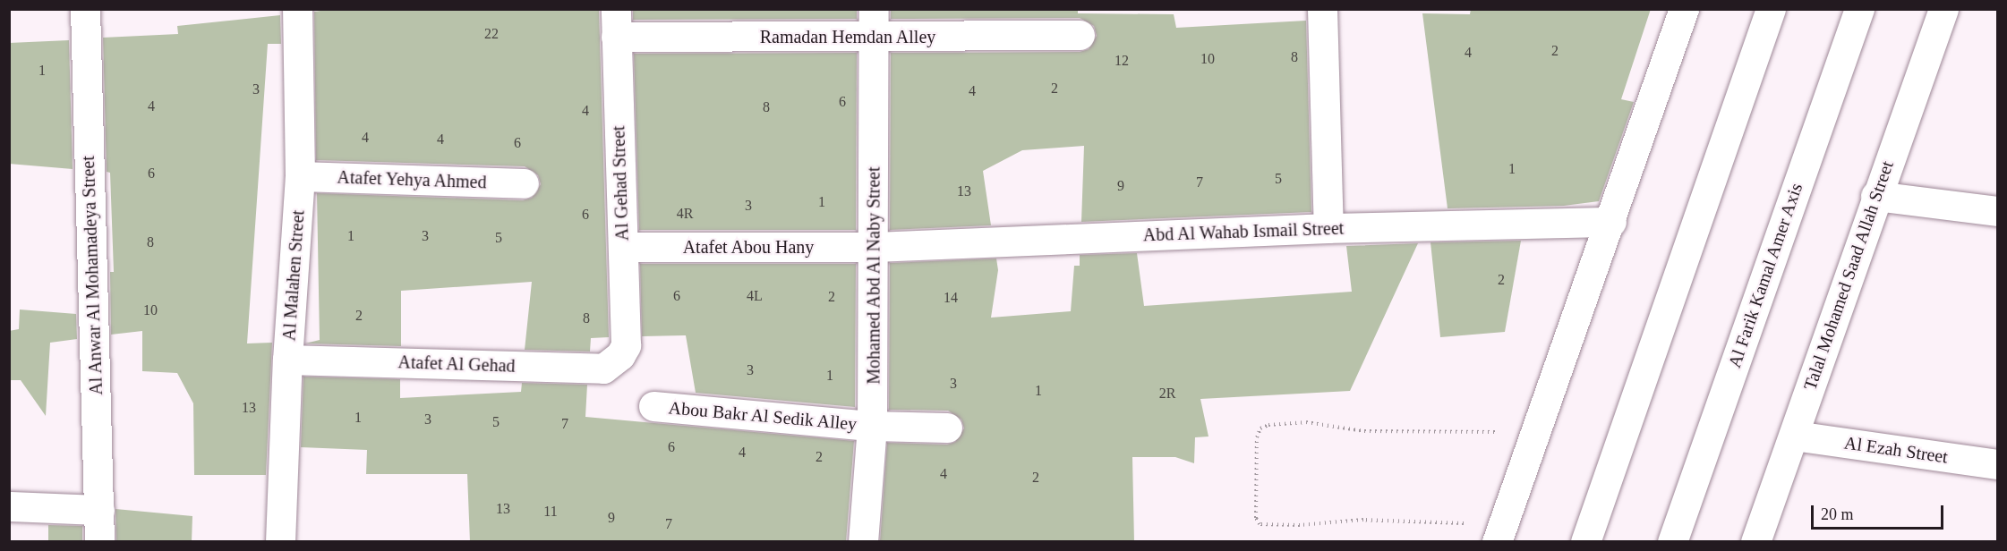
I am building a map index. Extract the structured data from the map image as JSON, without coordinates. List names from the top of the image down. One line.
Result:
{"streets":{"main road":["Ramadan Hemdan Alley","Atafet Yehya Ahmed","Al Gehad Street","Abd Al Wahab Ismail Street","Atafet Abou Hany","Al Anwar Al Mohamadeya Street","Al Malahen Street","Mohamed Abd Al Naby Street","Al Farik Kamal Amer Axis","Talal Mohamed Saad Allah Street","Atafet Al Gehad","Abou Bakr Al Sedik Alley","Al Ezah Street"]},"crossings":[["Ramadan Hemdan Alley","Al Gehad Street"],["Ramadan Hemdan Alley","Mohamed Abd Al Naby Street"],["Atafet Yehya Ahmed","Al Malahen Street"],["Al Gehad Street","Atafet Abou Hany"],["Al Gehad Street","Atafet Al Gehad"],["Abd Al Wahab Ismail Street","Atafet Abou Hany"],["Abd Al Wahab Ismail Street","Mohamed Abd Al Naby Street"],["Atafet Abou Hany","Mohamed Abd Al Naby Street"],["Al Malahen Street","Atafet Al Gehad"],["Mohamed Abd Al Naby Street","Abou Bakr Al Sedik Alley"],["Talal Mohamed Saad Allah Street","Al Ezah Street"]],"house_numbers":["22","2","4","8","10","12","1","2","3","4","6","4","8","4","4","4","6","1","6","5","7","9","13","1","3","4R","6","1","3","5","8","2","6","4L","2","14","10","2","8","3","1","3","1","2R","13","1","3","5","7","6","4","2","4","2","13","11","9","7"],"scale_bar":"20 m"}
